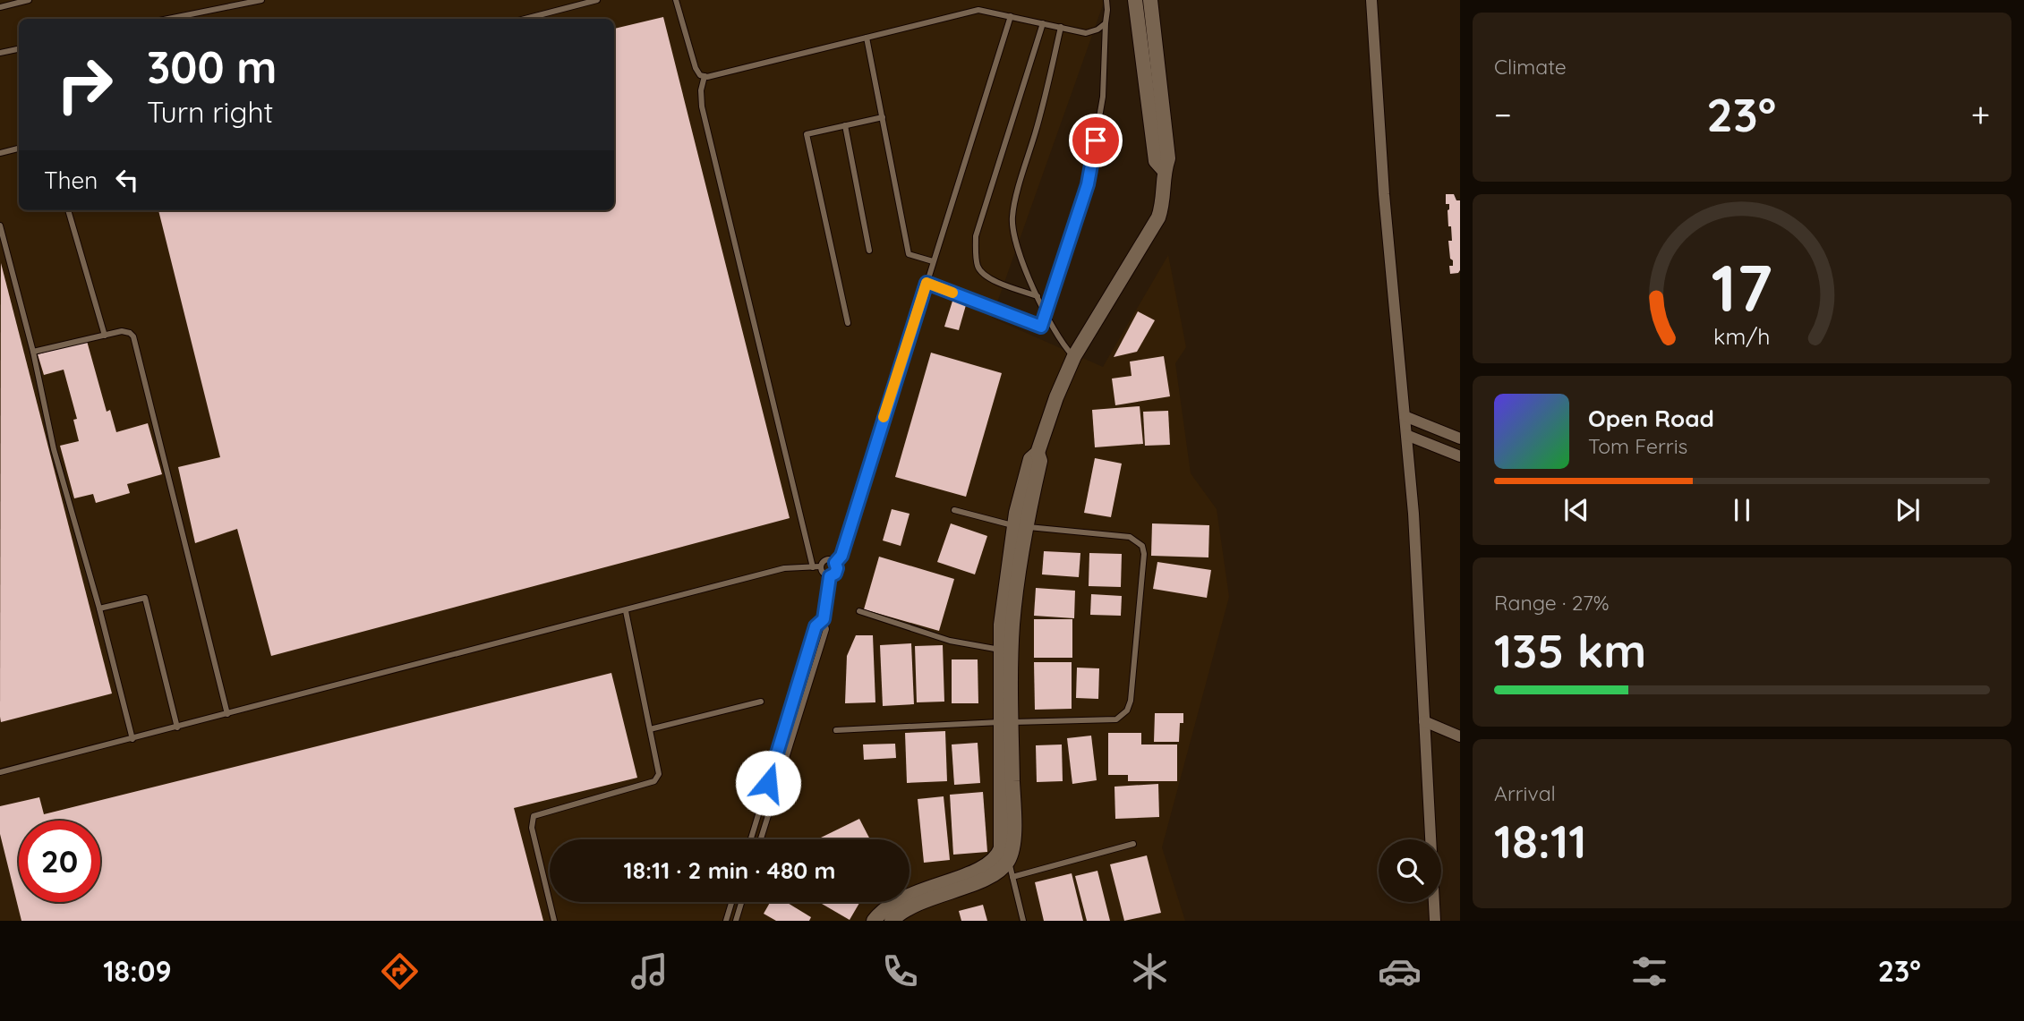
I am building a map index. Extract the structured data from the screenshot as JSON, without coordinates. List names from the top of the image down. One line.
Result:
{"page":{"tile":["Climate",["Range · 27%","135 km"],["Arrival","18:11"]],"turn":["300 m","Turn right"],"heat":["−","23°","+"],"then":"Then","song":["Open Road","Tom Ferris"],"limit":"20","trip":"18:11 · 2 min · 480 m","tabs":["18:09","23°"],"gauge":["17","km/h"]}}
